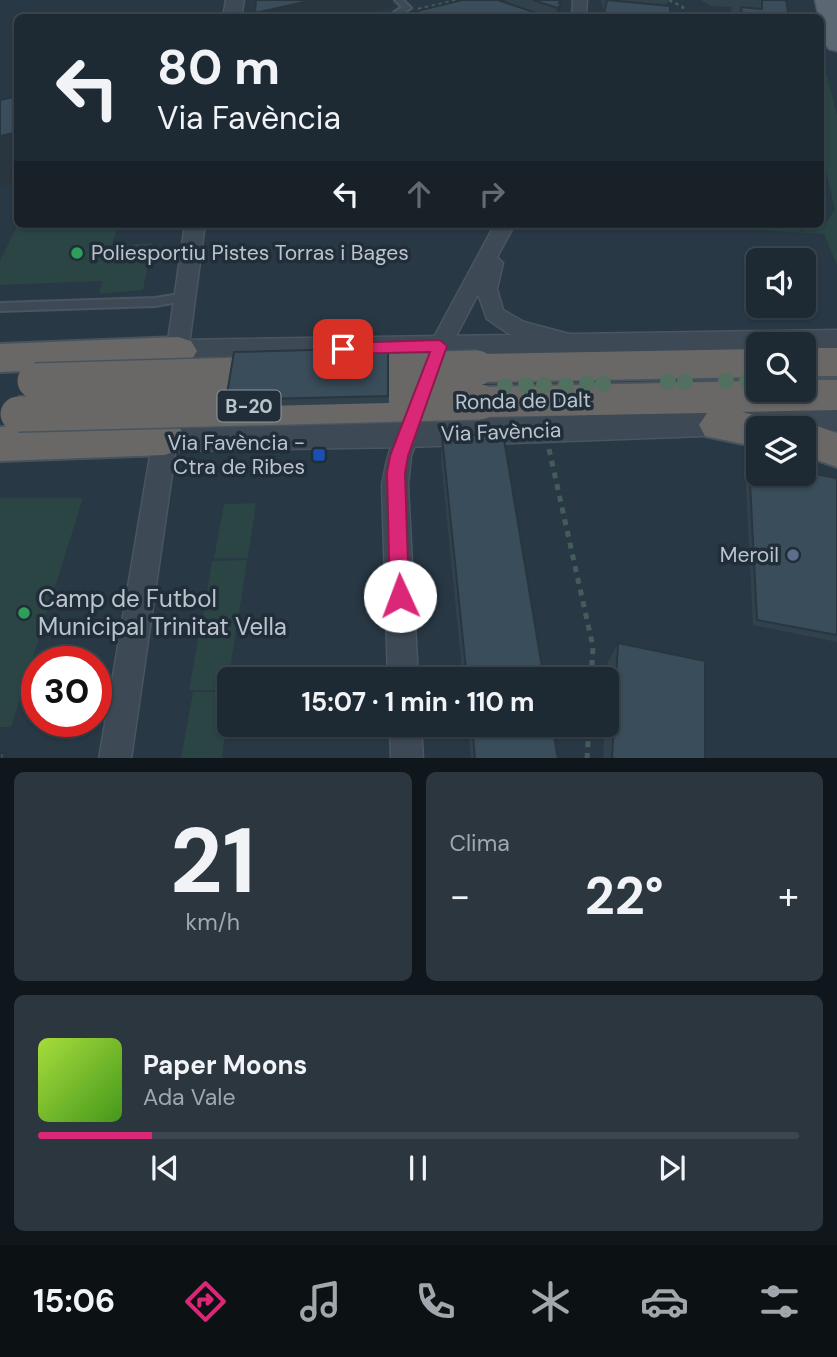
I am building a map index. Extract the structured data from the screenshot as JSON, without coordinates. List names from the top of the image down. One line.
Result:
{"streets":{"highway":["Ronda de Dalt","B-20"],"street":["Via Favència"]},"places":{"other":["Poliesportiu Pistes Torras i Bages","Meroil","Camp de Futbol Municipal Trinitat Vella"],"transit":["Via Favència - Ctra de Ribes"]},"page":{"turn":["80 m","Via Favència"],"limit":"30","trip":"15:07 · 1 min · 110 m","tile":[["21","km/h"],"Clima"],"heat":["−","22°","+"],"song":["Paper Moons","Ada Vale"],"tabs":"15:06"}}
